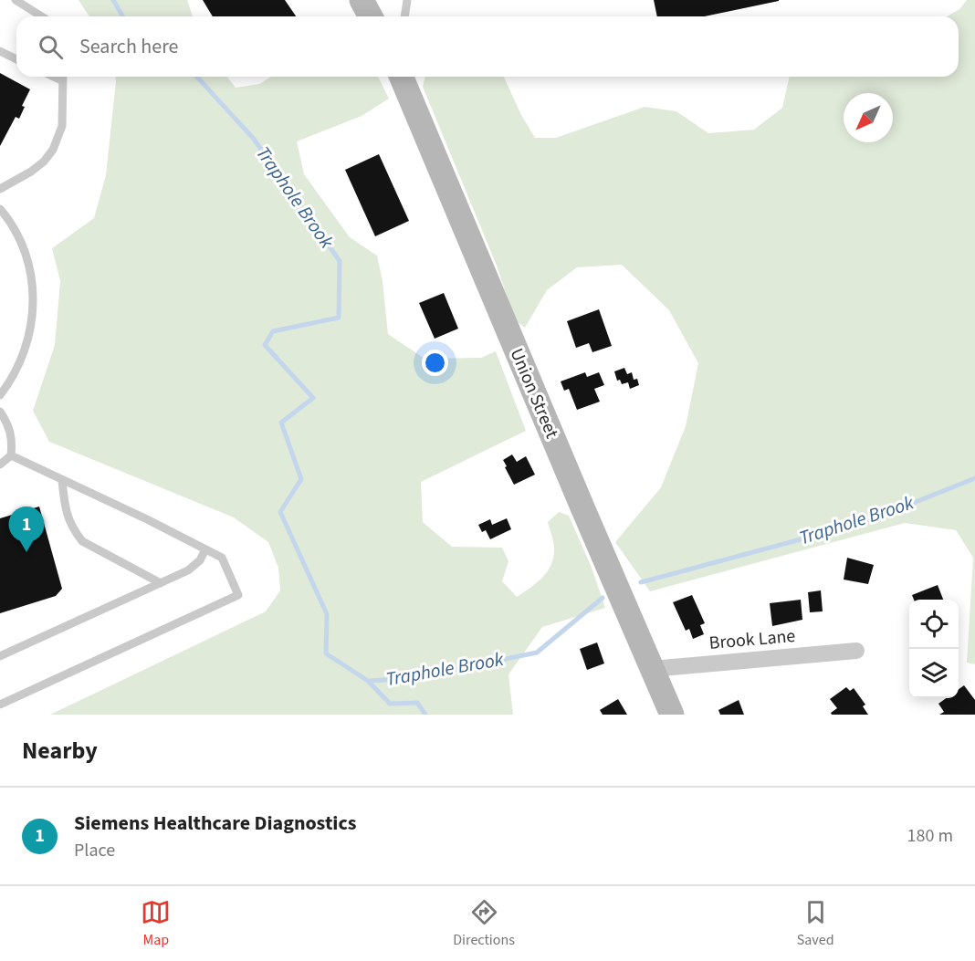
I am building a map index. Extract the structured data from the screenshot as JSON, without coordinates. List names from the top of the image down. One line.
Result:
{"streets":{"main road":["Union Street"],"street":["Brook Lane"]},"crossings":[["Union Street","Brook Lane"]],"water":["Traphole Brook"],"north":"bottom left","page":{"search":"Search here","pins":"1","heading":"Nearby","list":[{"mark":"1","name":"Siemens Healthcare Diagnostics","note":"Place","value":"180 m"}],"nav":["Map","Directions","Saved"]}}
